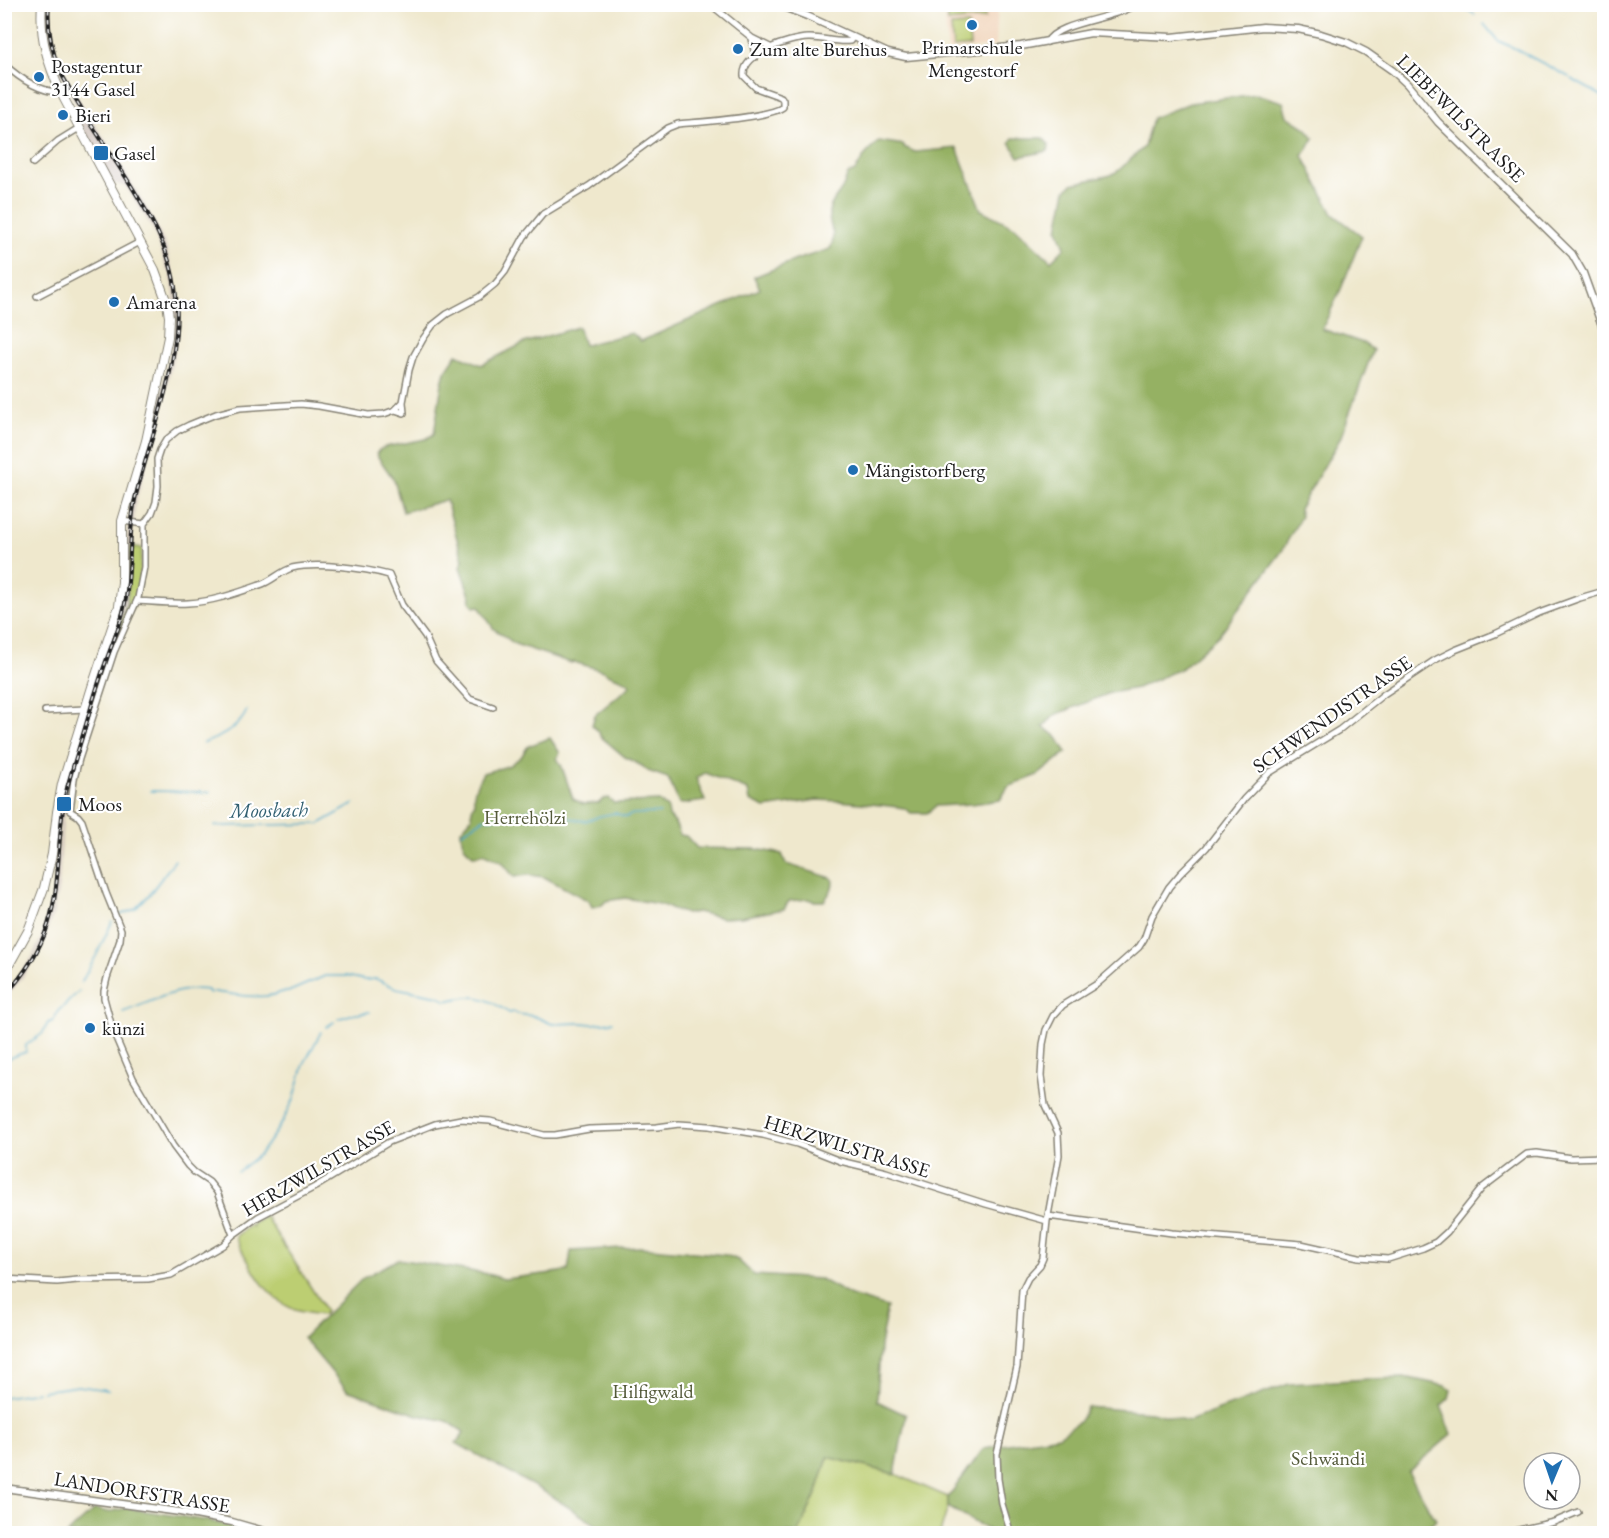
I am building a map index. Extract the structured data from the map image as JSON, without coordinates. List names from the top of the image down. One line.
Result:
{"streets":{"street":["LIEBEWILSTRASSE","SCHWENDISTRASSE","HERZWILSTRASSE","LANDORFSTRASSE"]},"crossings":[["SCHWENDISTRASSE","HERZWILSTRASSE"]],"water":["Moosbach"],"parks":["Herrehölzi","Hilfigwald","Schwändi"],"places":{"other":["Primarschule Mengestorf","Zum alte Burehus","Postagentur 3144 Gasel","Bieri","Amarena","Mängistorfberg","künzi"],"transit":["Gasel","Moos"]},"north":"bottom"}
